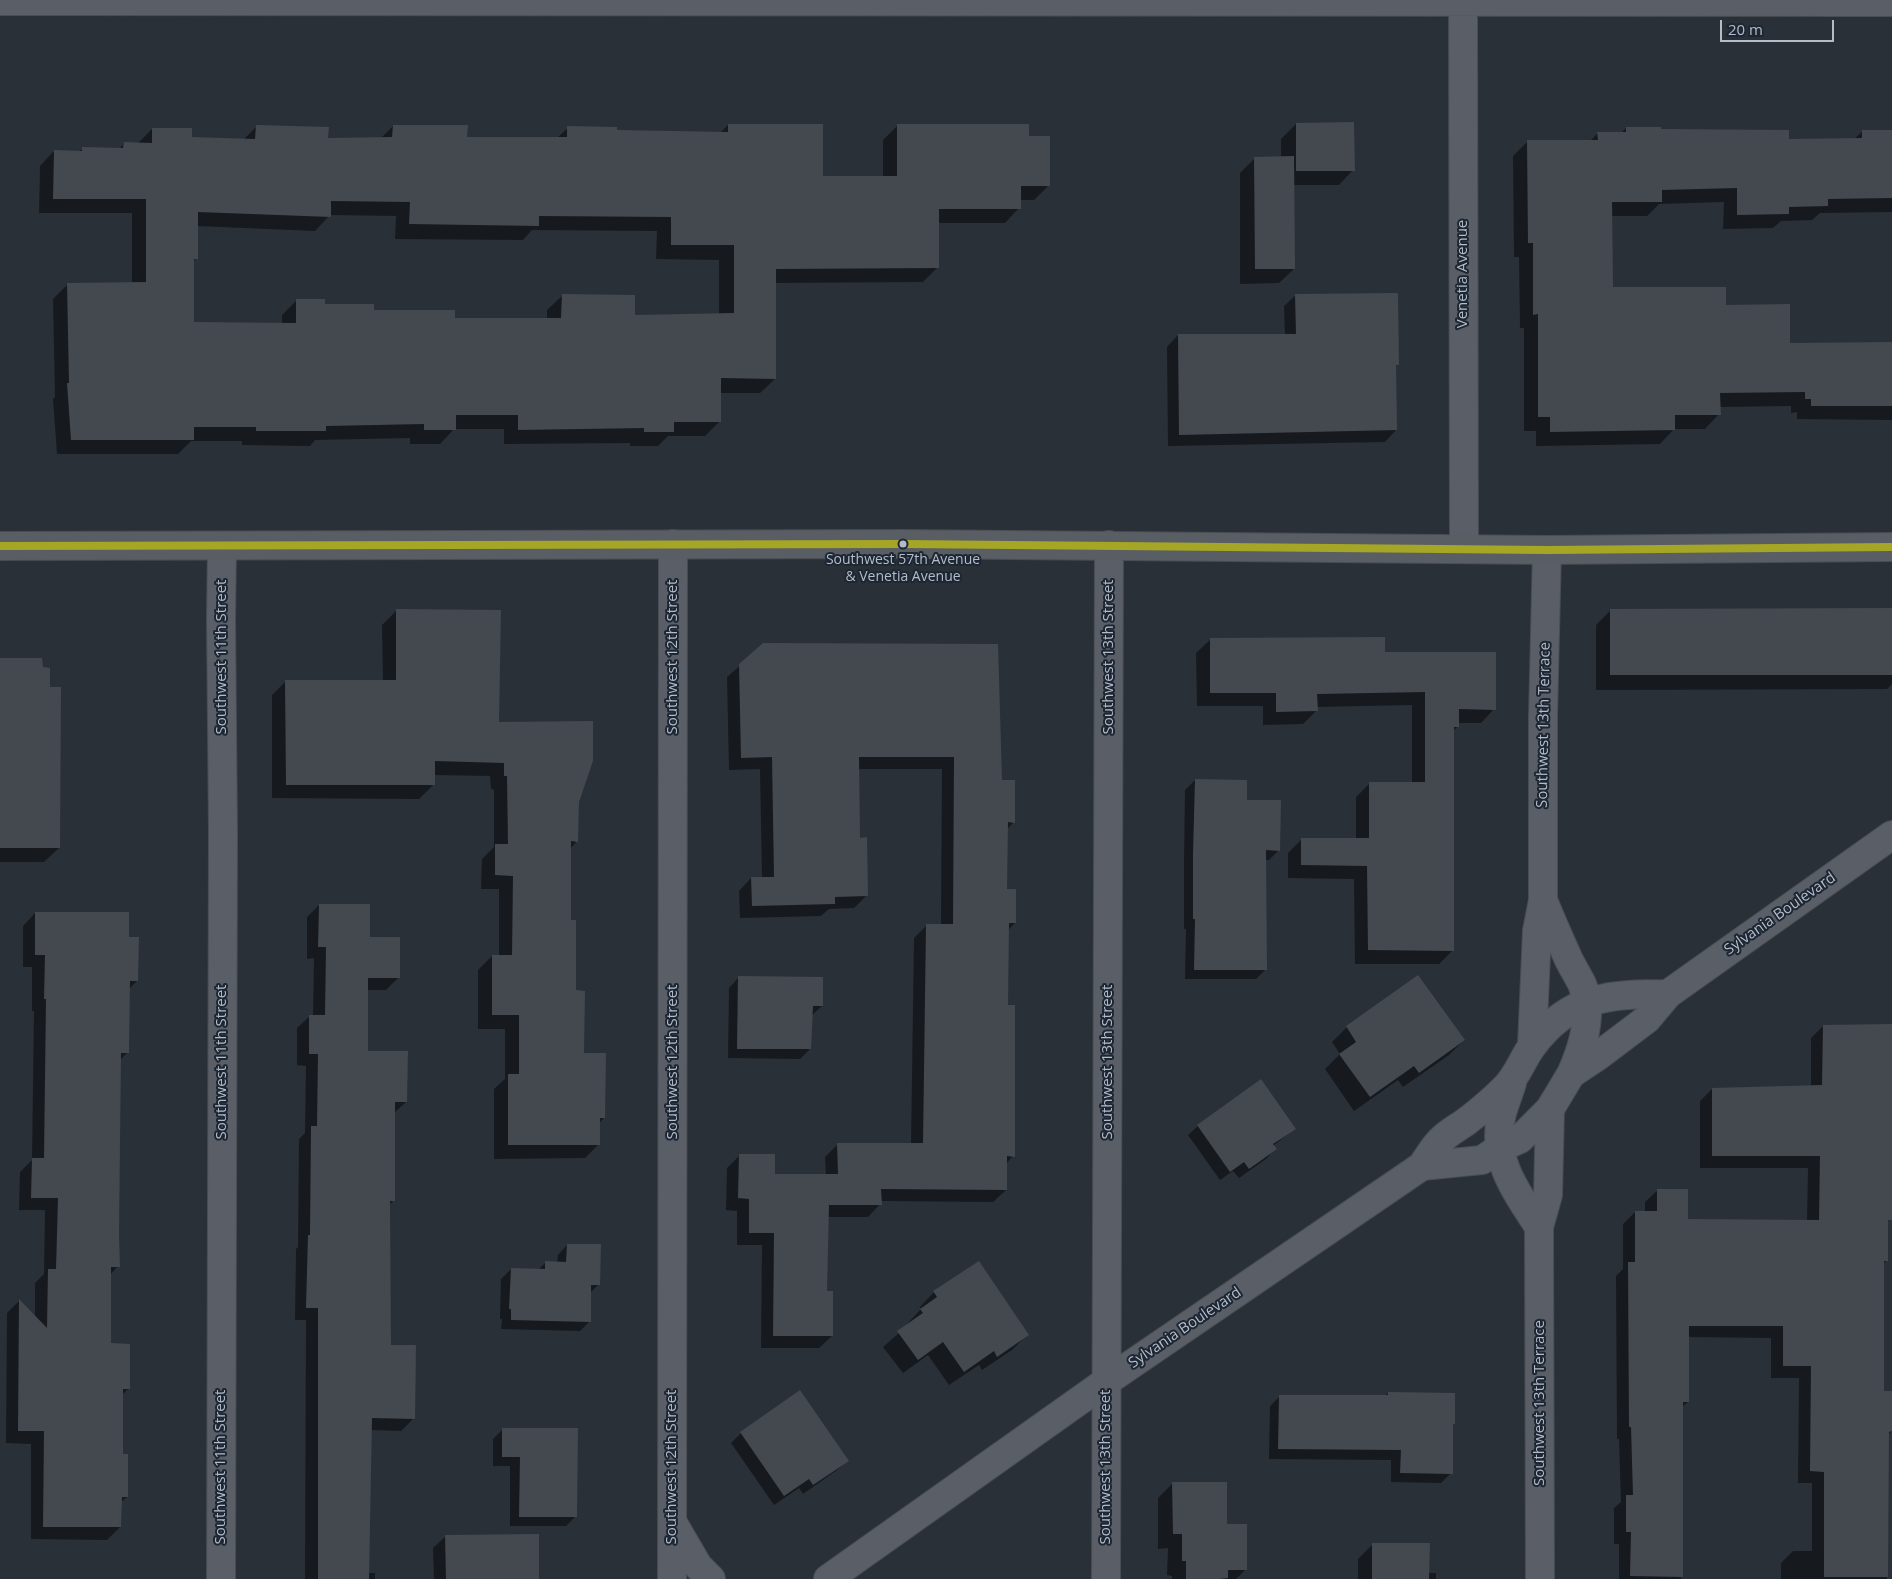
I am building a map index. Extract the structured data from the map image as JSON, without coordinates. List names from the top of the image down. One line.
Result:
{"streets":{"street":["Venetia Avenue","Southwest 11th Street","Southwest 12th Street","Southwest 13th Street","Southwest 13th Terrace","Sylvania Boulevard"]},"crossings":[["Southwest 13th Street","Sylvania Boulevard"],["Southwest 13th Terrace","Sylvania Boulevard"]],"places":["Southwest 57th Avenue & Venetia Avenue"],"scale_bar":"20 m"}
